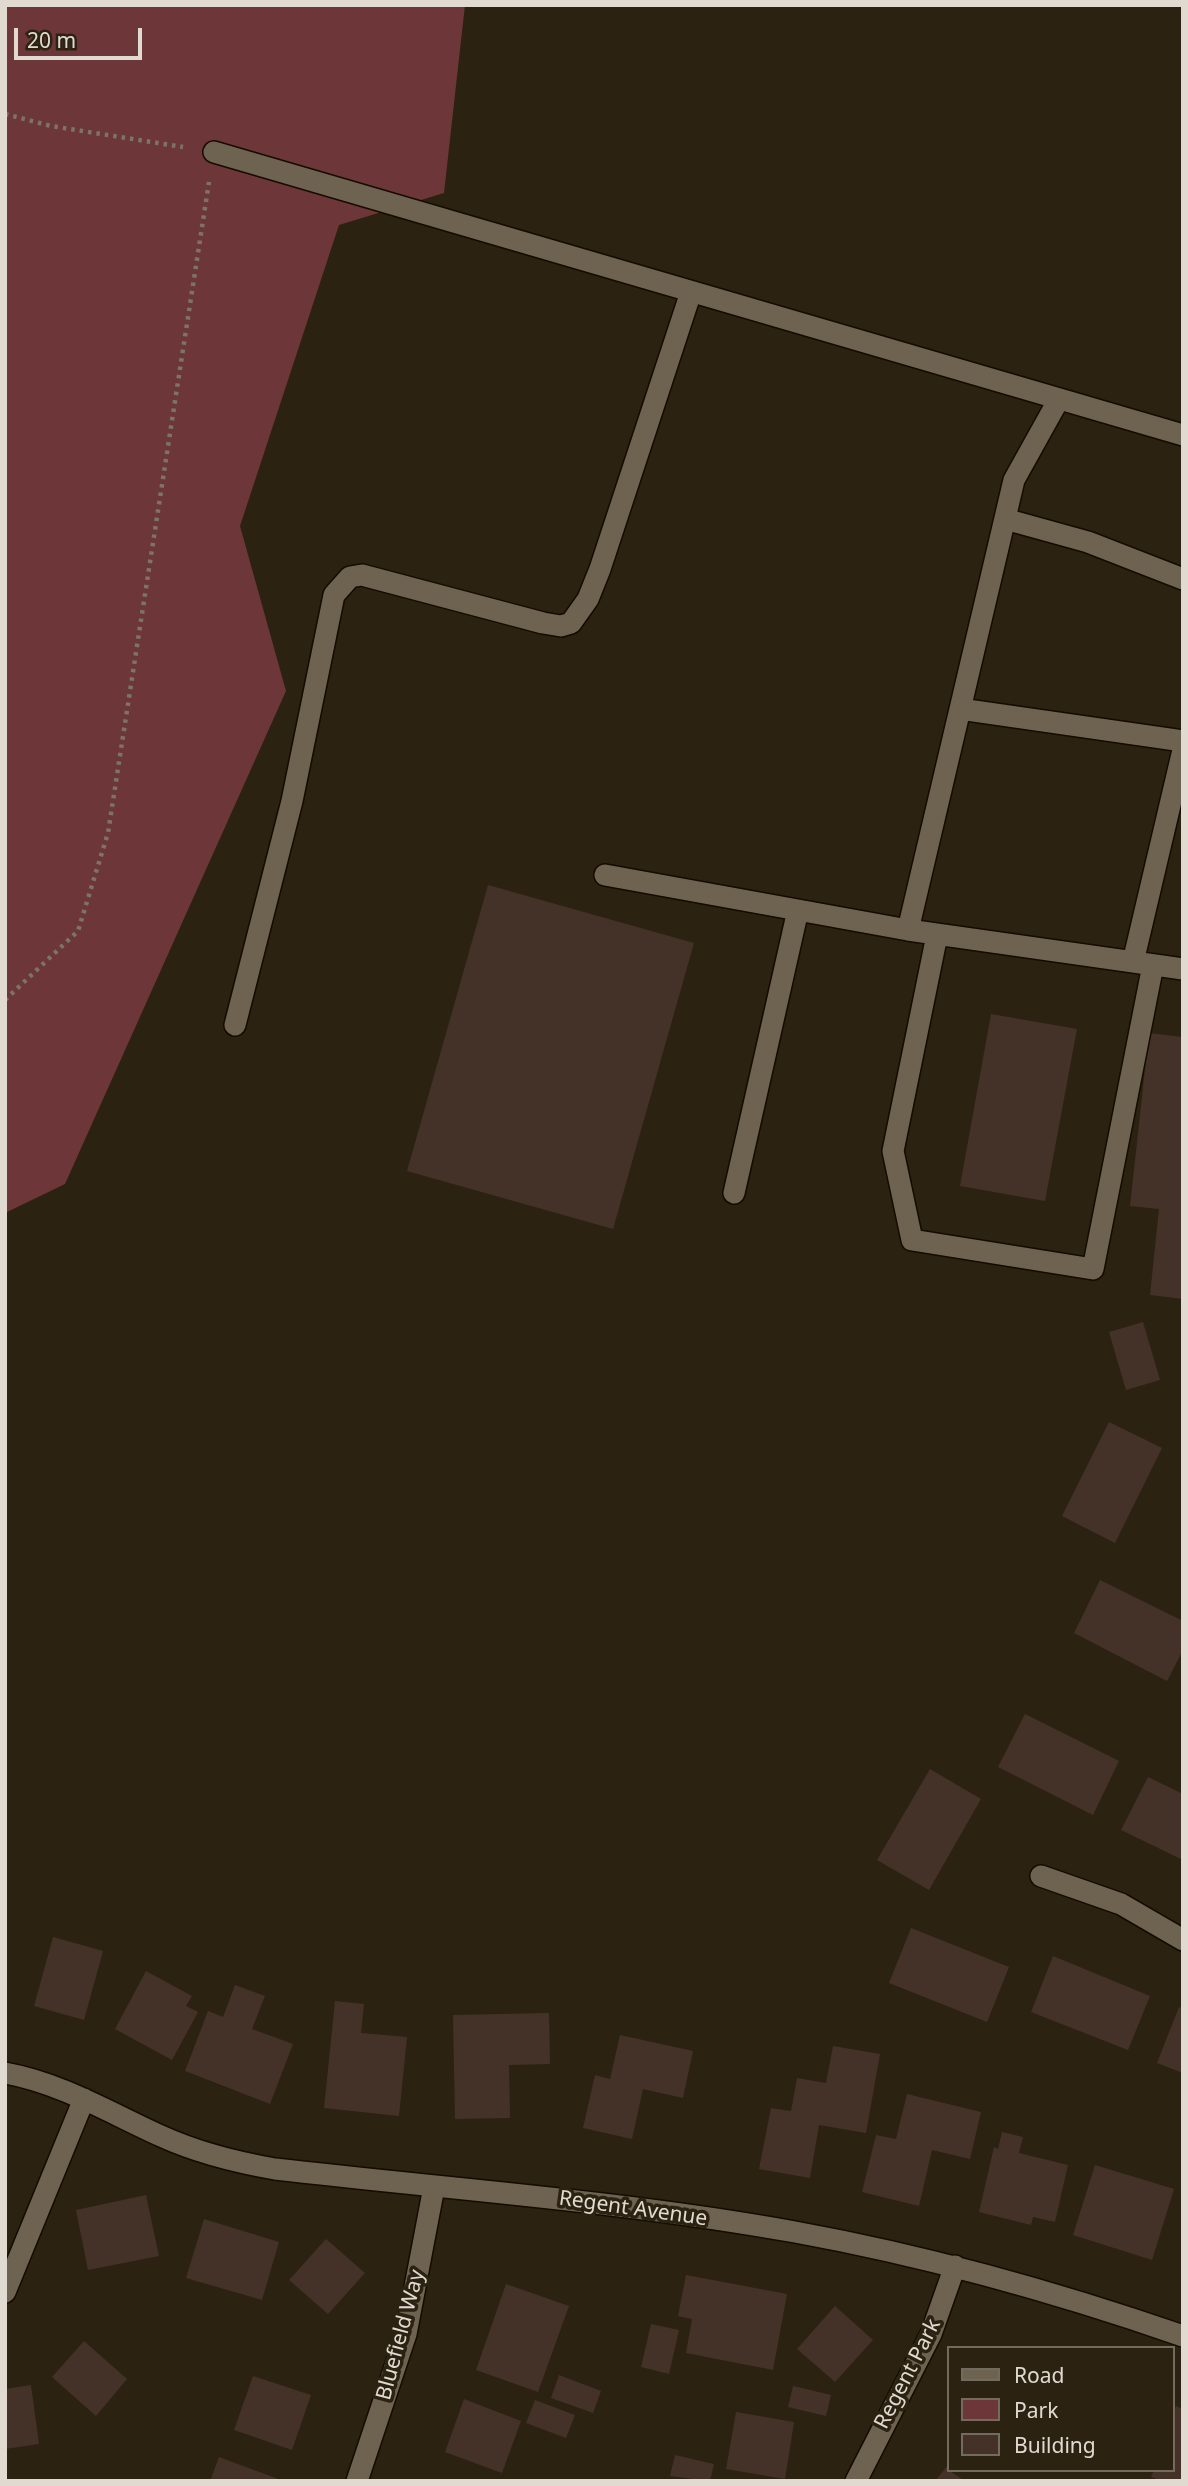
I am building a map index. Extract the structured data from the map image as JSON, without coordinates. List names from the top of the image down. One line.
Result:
{"streets":{"street":["Regent Avenue","Bluefield Way","Regent Park"]},"crossings":[["Regent Avenue","Bluefield Way"],["Regent Avenue","Regent Park"]],"legend":["Road","Park","Building"],"scale_bar":"20 m"}
